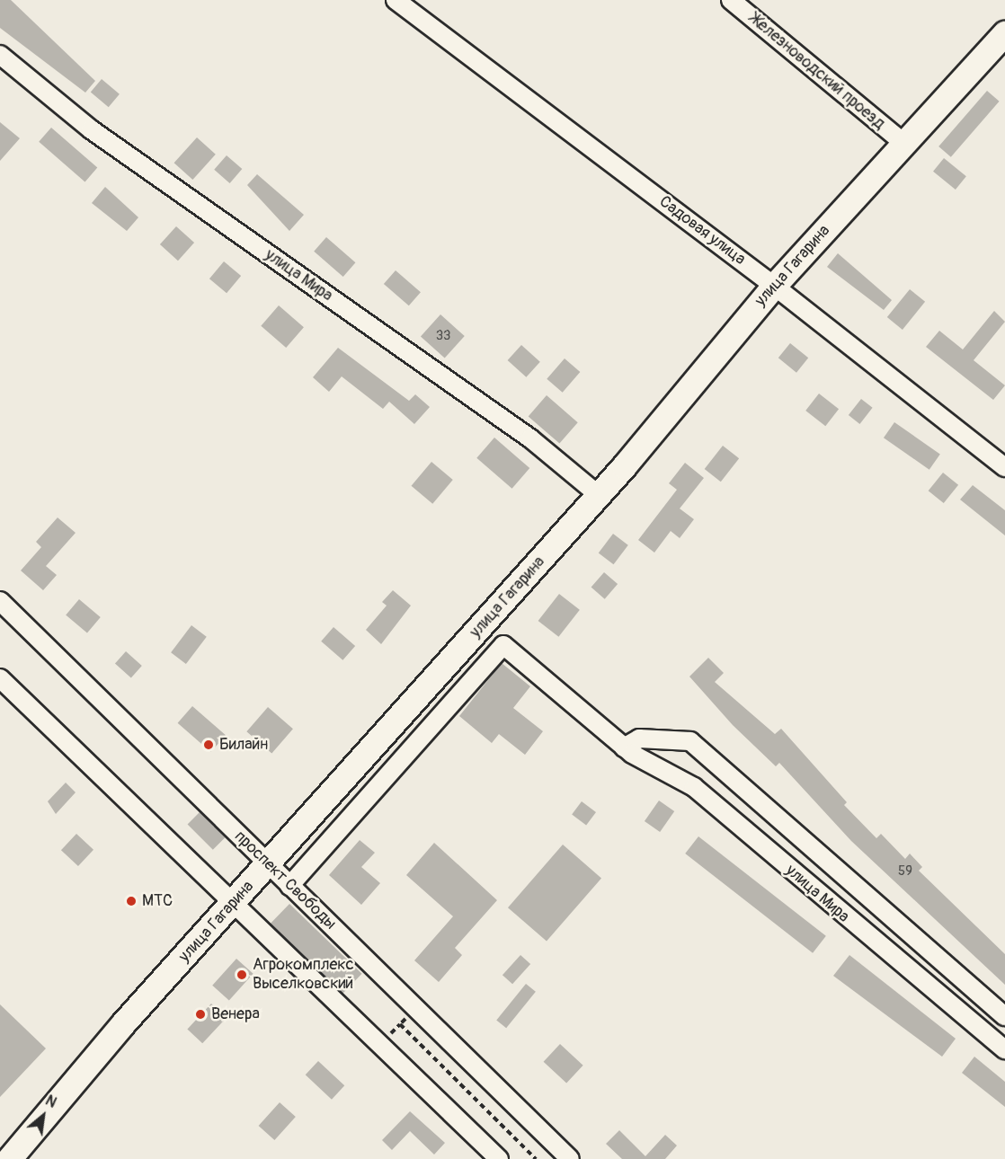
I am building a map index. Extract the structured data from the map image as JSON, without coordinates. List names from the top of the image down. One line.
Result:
{"streets":{"main road":["улица Гагарина"],"street":["Железноводский проезд","Садовая улица","улица Мира","проспект Свободы"]},"crossings":[["Железноводский проезд","улица Гагарина"],["Садовая улица","улица Гагарина"],["улица Гагарина","улица Мира"],["улица Гагарина","проспект Свободы"],["улица Мира","проспект Свободы"]],"places":["Билайн","МТС","Агрокомплекс Выселковский","Венера"],"house_numbers":["33","59"],"north":"top right"}
